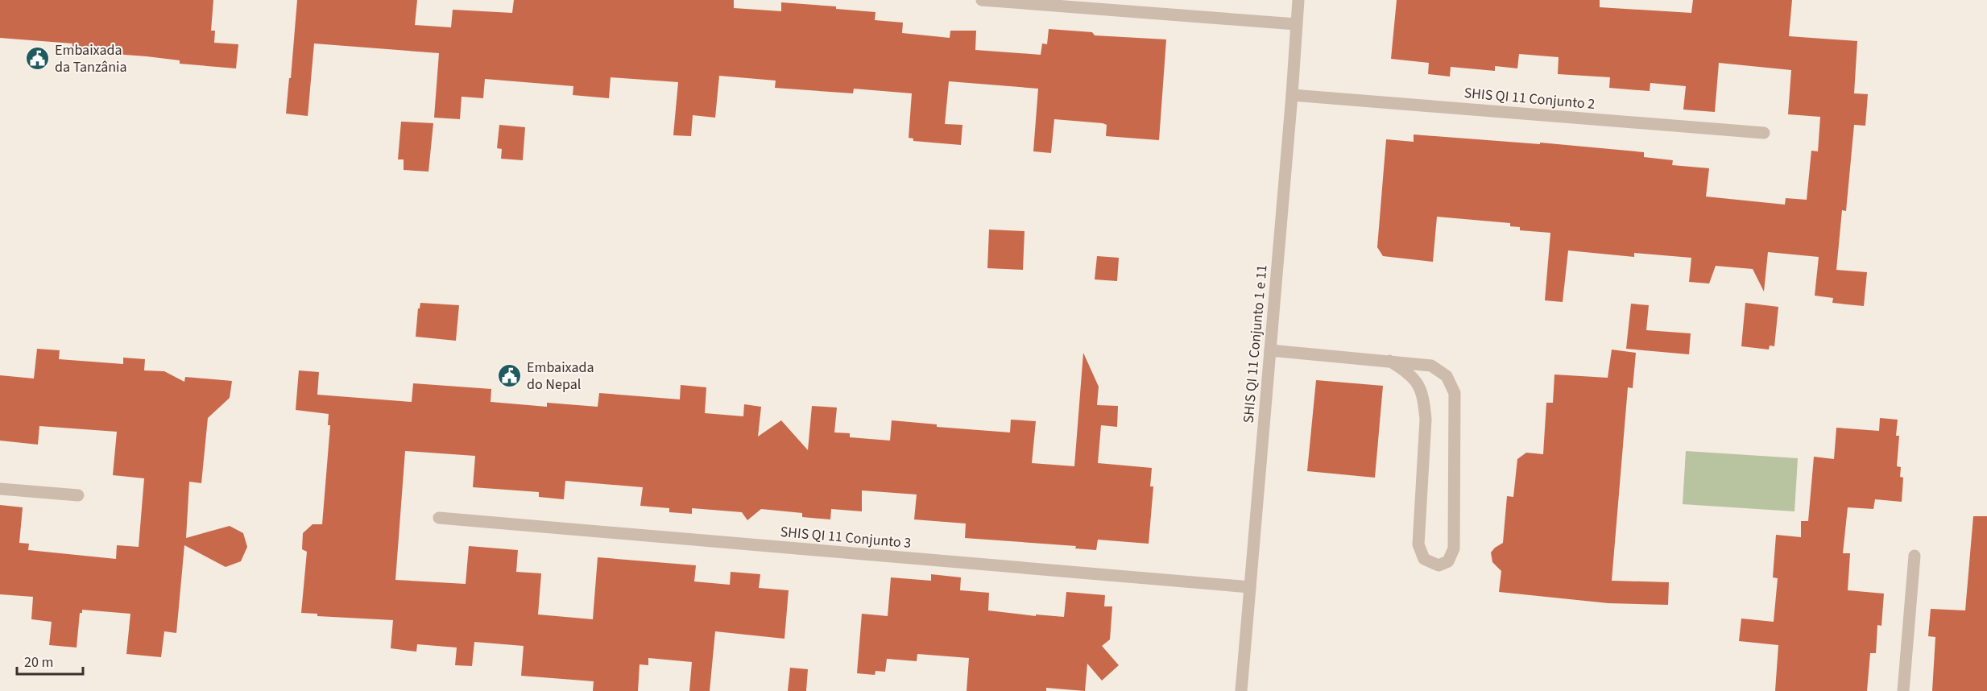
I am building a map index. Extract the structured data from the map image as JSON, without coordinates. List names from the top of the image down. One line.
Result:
{"streets":{"street":["SHIS QI 11 Conjunto 2","SHIS QI 11 Conjunto 1 e 11","SHIS QI 11 Conjunto 3"]},"crossings":[["SHIS QI 11 Conjunto 2","SHIS QI 11 Conjunto 1 e 11"],["SHIS QI 11 Conjunto 1 e 11","SHIS QI 11 Conjunto 3"]],"places":{"public building":["Embaixada da Tanzânia","Embaixada do Nepal"]},"scale_bar":"20 m"}
